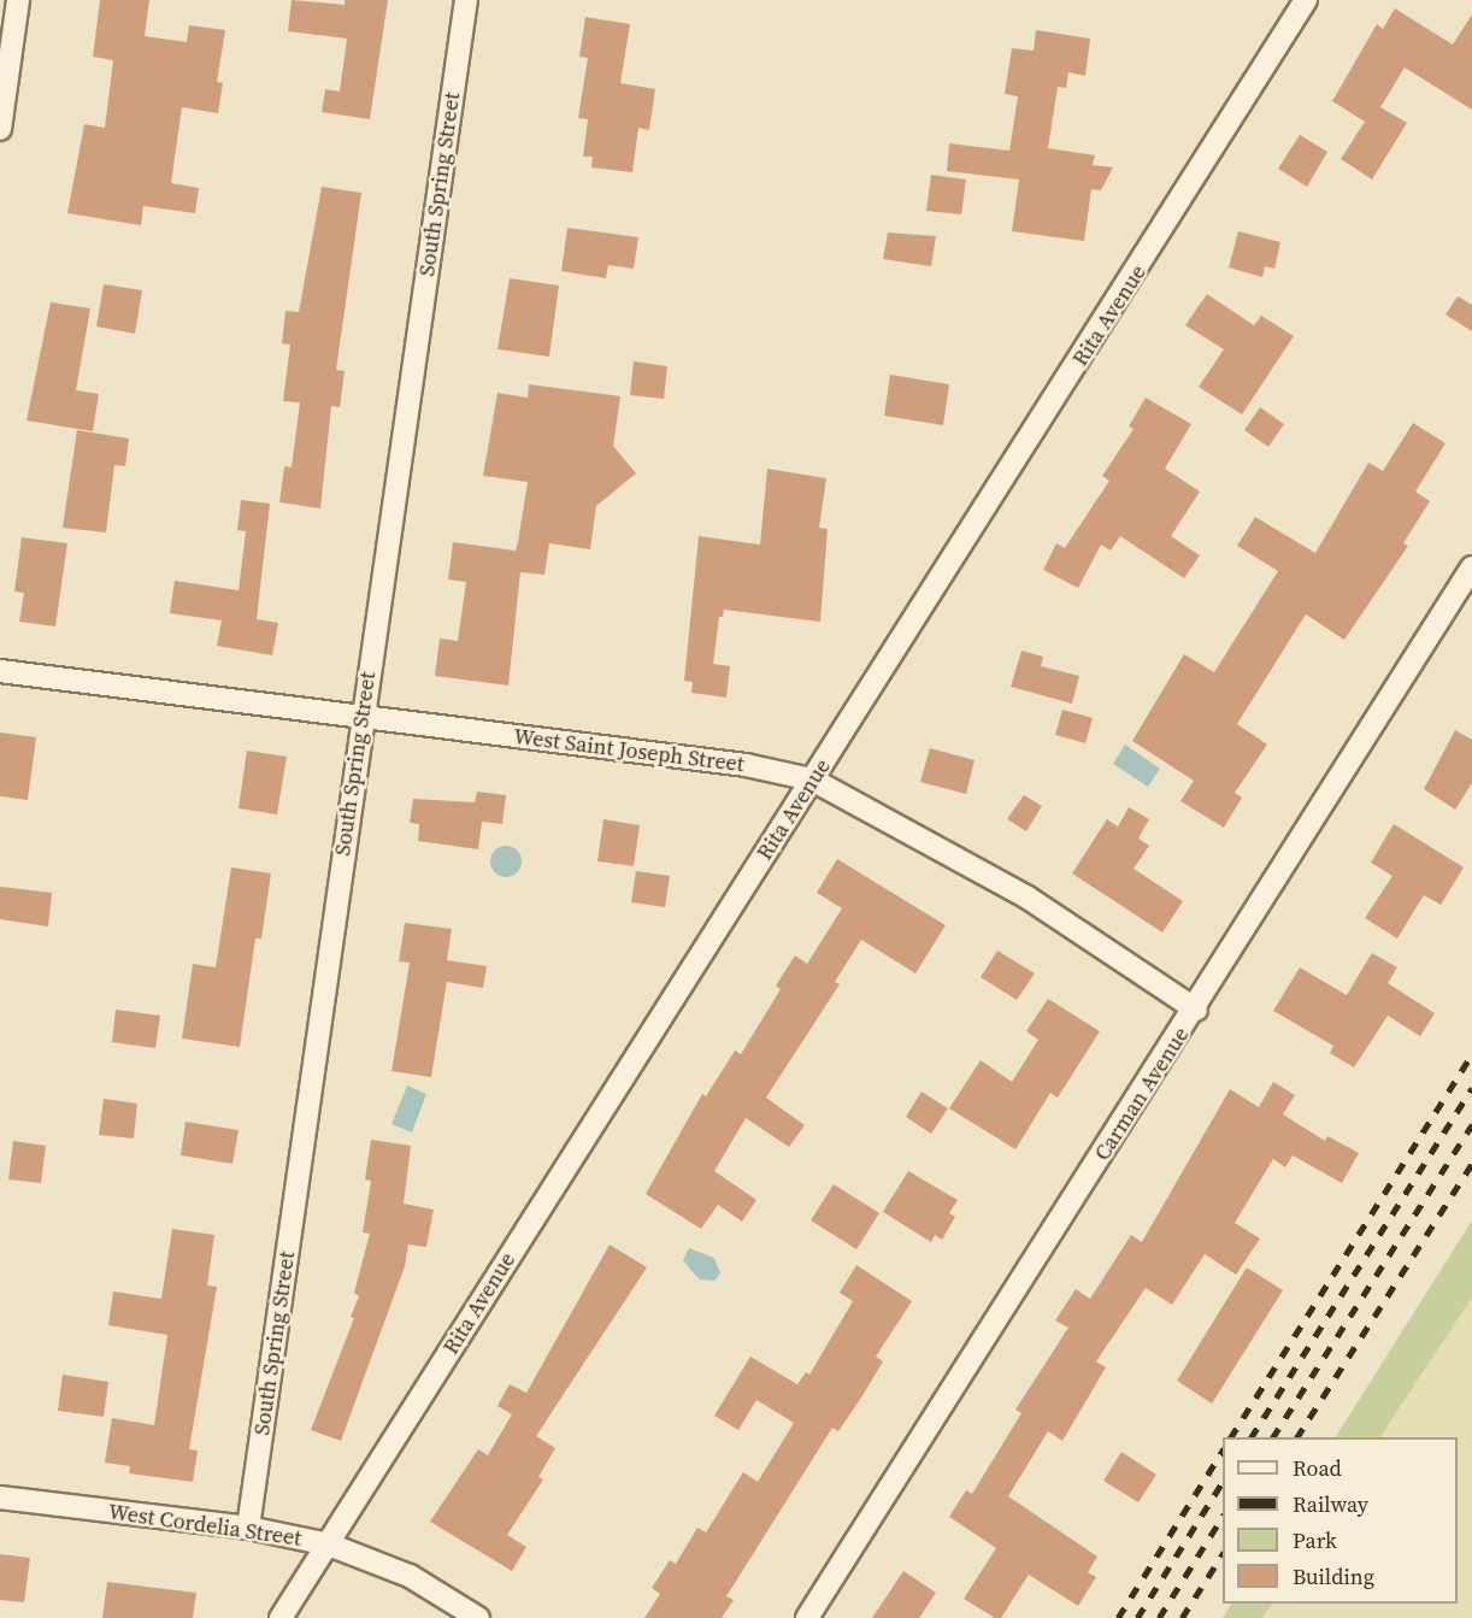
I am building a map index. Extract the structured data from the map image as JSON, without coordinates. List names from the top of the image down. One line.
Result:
{"streets":{"street":["South Spring Street","Rita Avenue","West Saint Joseph Street","Carman Avenue","West Cordelia Street"]},"crossings":[["South Spring Street","West Saint Joseph Street"],["South Spring Street","West Cordelia Street"],["Rita Avenue","West Saint Joseph Street"],["Rita Avenue","West Cordelia Street"],["West Saint Joseph Street","Carman Avenue"]],"legend":["Road","Railway","Park","Building"]}
